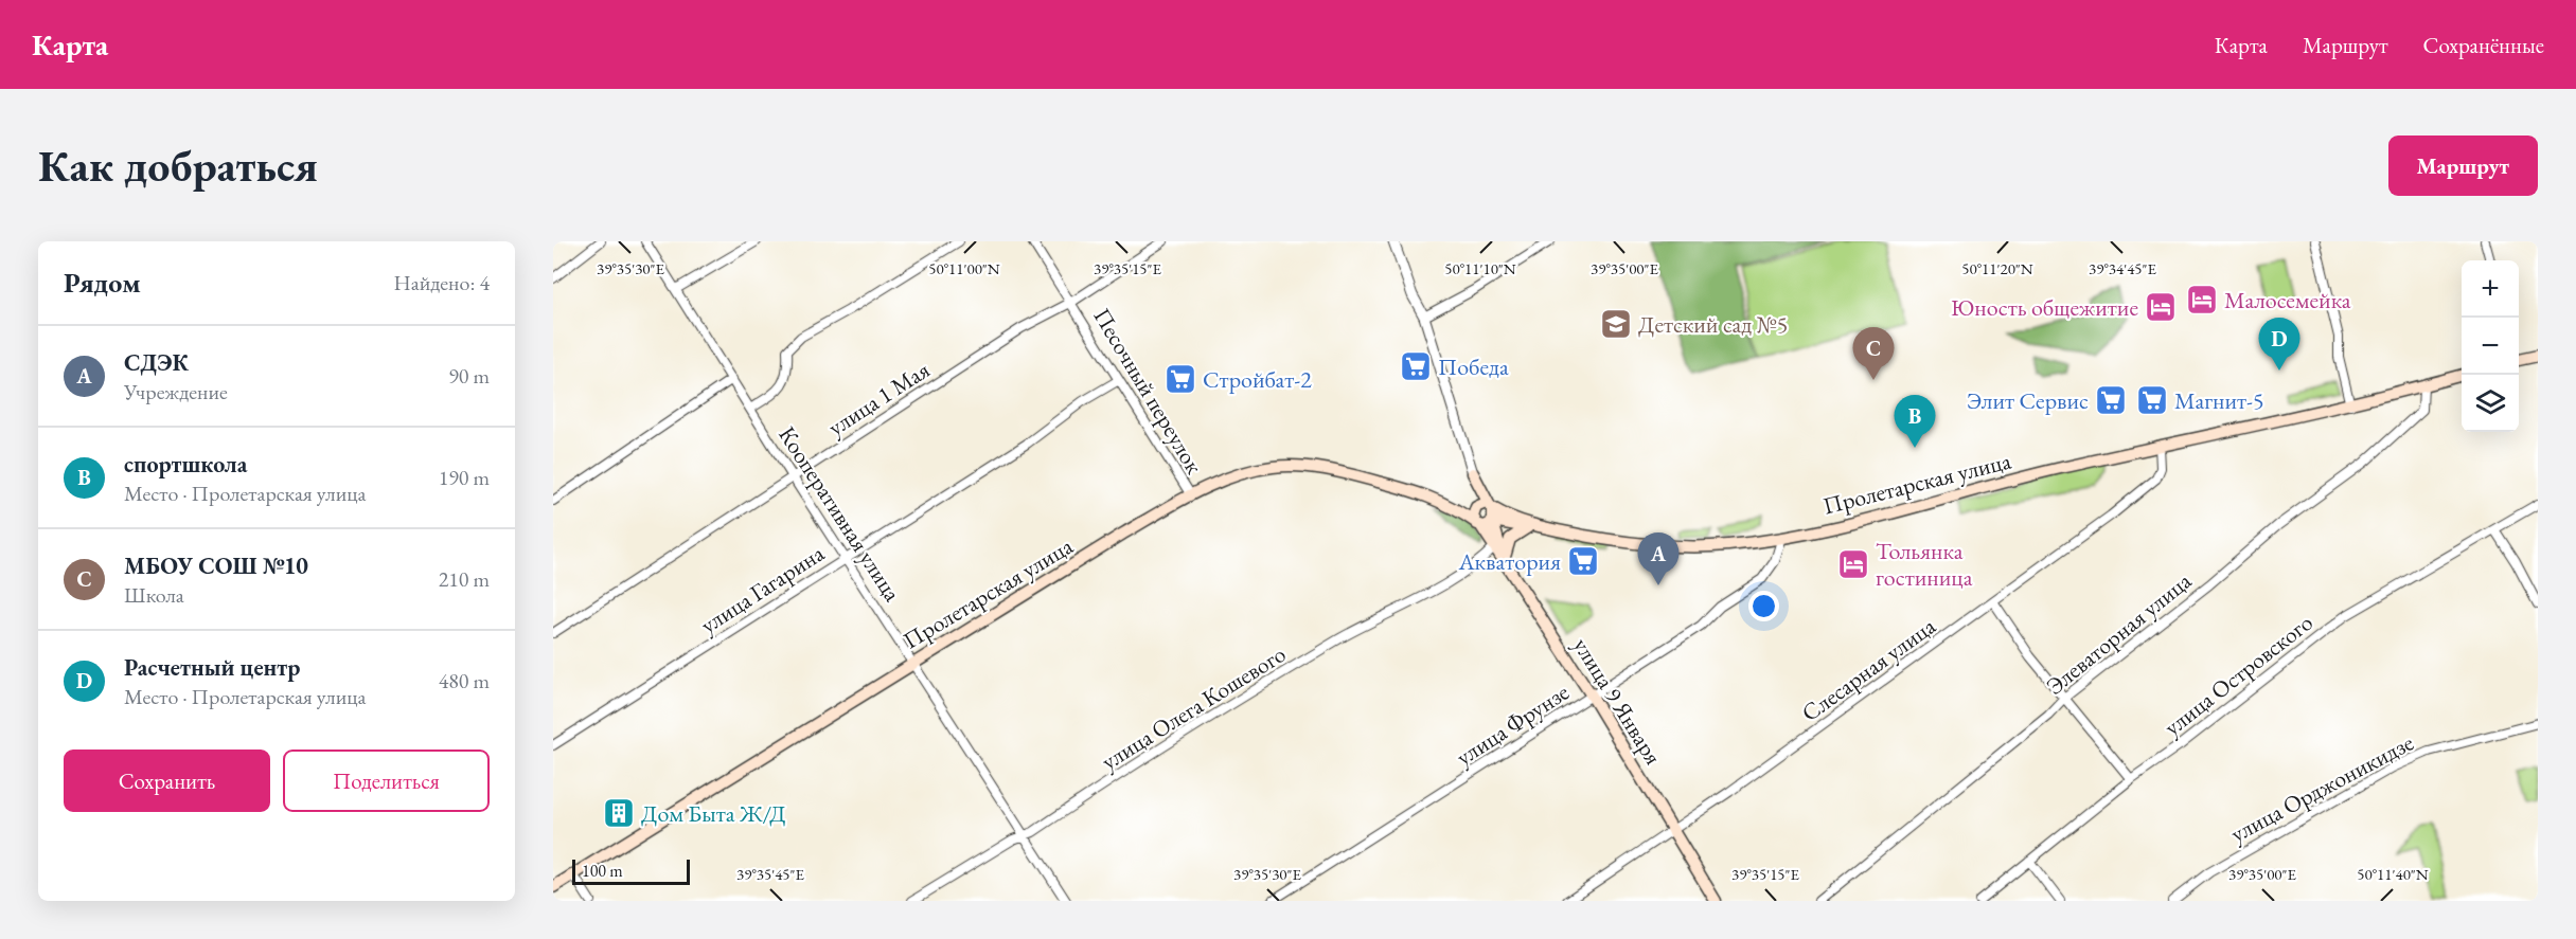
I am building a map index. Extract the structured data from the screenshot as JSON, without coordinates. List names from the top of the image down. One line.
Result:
{"streets":{"main road":["Пролетарская улица","улица 9 Января"],"street":["Песочный переулок","улица 1 Мая","Кооперативная улица","улица Гагарина","Элеваторная улица","Слесарная улица","улица Островского","улица Олега Кошевого","улица Фрунзе","улица Орджоникидзе"]},"crossings":[["Песочный переулок","улица 1 Мая"],["Песочный переулок","Пролетарская улица"],["Песочный переулок","улица Гагарина"],["улица 1 Мая","Кооперативная улица"],["Пролетарская улица","Кооперативная улица"],["Пролетарская улица","Элеваторная улица"],["Пролетарская улица","Слесарная улица"],["Пролетарская улица","улица 9 Января"],["Пролетарская улица","улица Фрунзе"],["Кооперативная улица","улица Гагарина"],["Кооперативная улица","улица Олега Кошевого"],["Слесарная улица","улица 9 Января"],["улица 9 Января","улица Олега Кошевого"],["улица 9 Января","улица Фрунзе"]],"places":{"hotel":["Малосемейка","Юность общежитие","Тольянка гостиница"],"school or university":["Детский сад №5"],"supermarket":["Победа","Стройбат-2","Элит Сервис","Магнит-5","Акватория"],"building":["Дом Быта Ж/Д"]},"scale_bar":"100 m","page":{"header":"Карта","nav":["Карта","Маршрут","Сохранённые"],"buttons":["Маршрут",["Сохранить","Поделиться"]],"title":"Как добраться","heading":["Рядом","Найдено: 4"],"map_buttons":["+","−"],"pins":["D","C","B","A"],"list":[{"mark":"A","name":"СДЭК","note":"Учреждение","value":"90 m"},{"mark":"B","name":"спортшкола","note":"Место · Пролетарская улица","value":"190 m"},{"mark":"C","name":"МБОУ СОШ №10","note":"Школа","value":"210 m"},{"mark":"D","name":"Расчетный центр","note":"Место · Пролетарская улица","value":"480 m"}],"scale":"100 m"},"coordinates":["39°35'30\"E","50°11'00\"N","39°35'15\"E","50°11'10\"N","39°35'00\"E","50°11'20\"N","39°34'45\"E","39°35'45\"E","50°11'40\"N"]}
